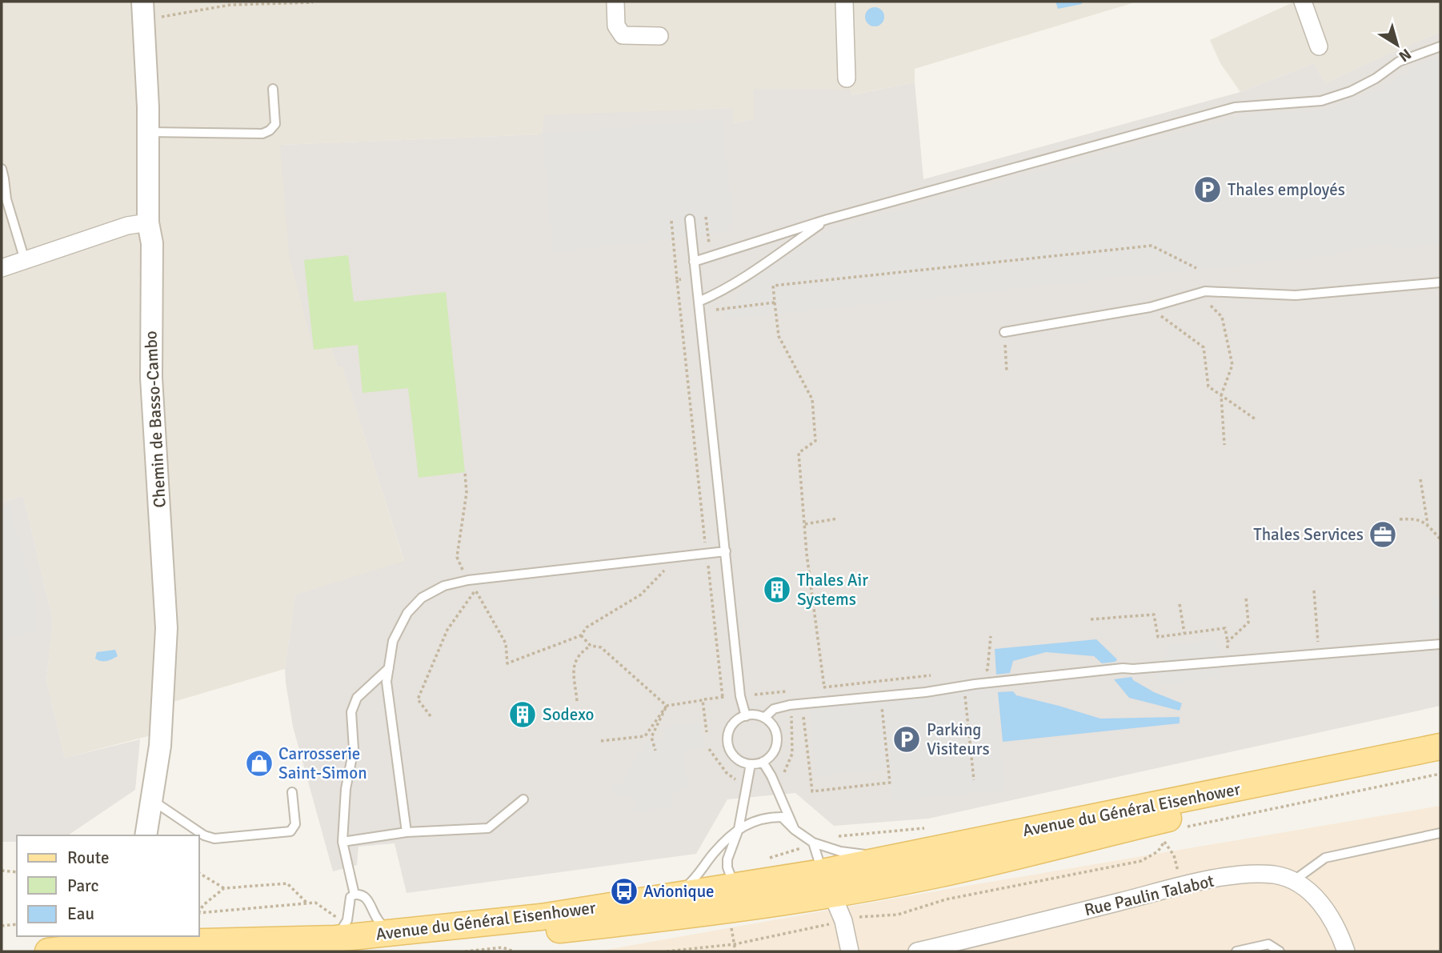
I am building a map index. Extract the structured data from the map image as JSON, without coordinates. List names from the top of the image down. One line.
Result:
{"streets":{"main road":["Avenue du Général Eisenhower"],"street":["Chemin de Basso-Cambo","Rue Paulin Talabot"]},"places":{"parking":["Thales employés","Parking Visiteurs"],"office":["Thales Services"],"building":["Thales Air Systems","Sodexo"],"shop":["Carrosserie Saint-Simon"],"bus stop":["Avionique"]},"legend":["Route","Parc","Eau"],"north":"bottom right"}
